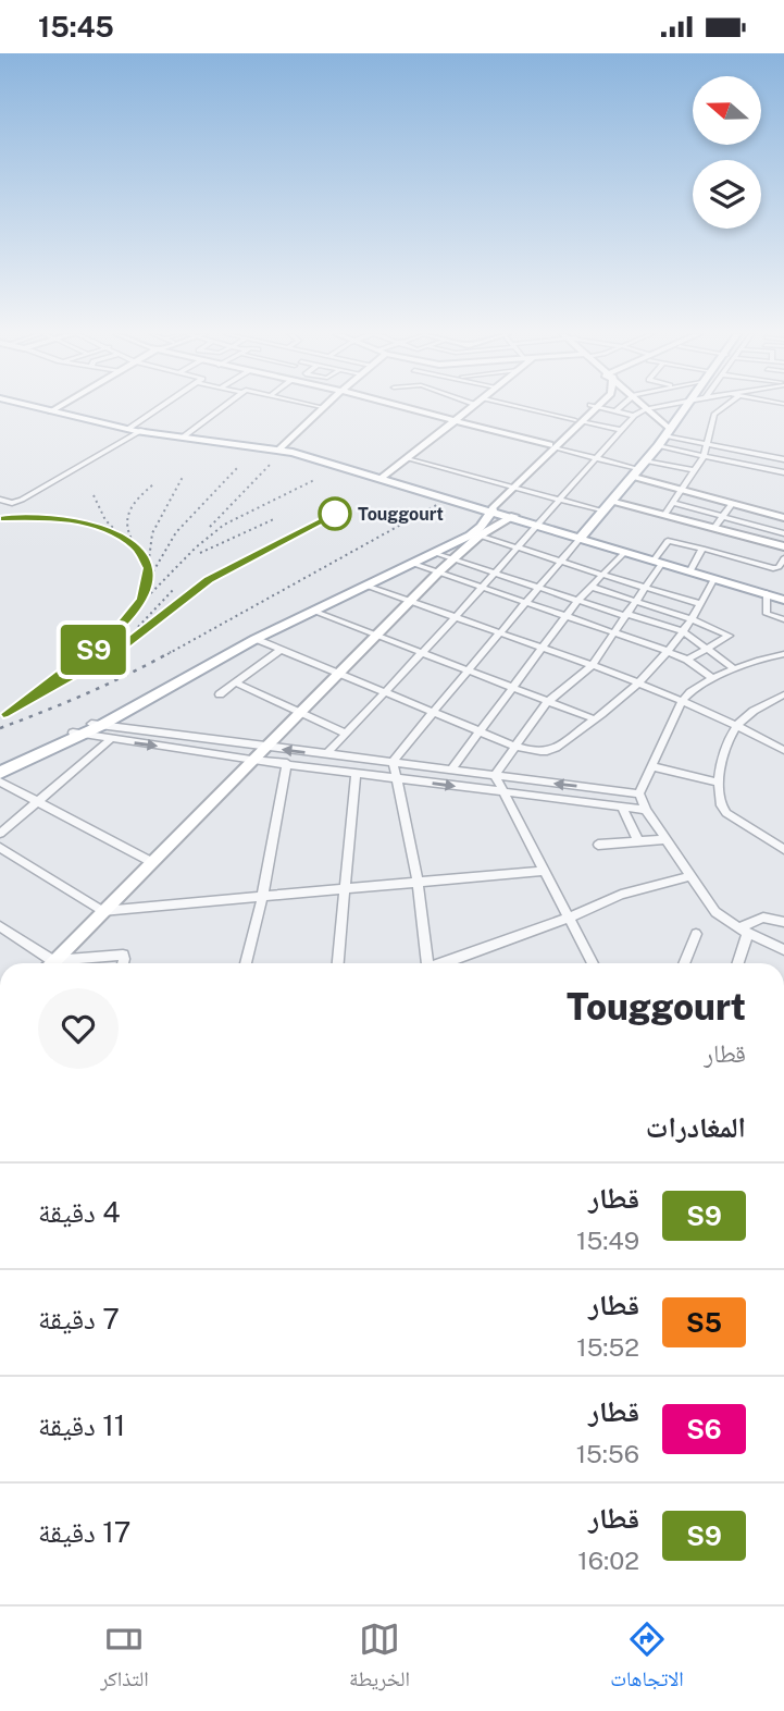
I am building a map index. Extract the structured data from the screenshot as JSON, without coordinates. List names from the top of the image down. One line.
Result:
{"places":["Touggourt"],"north":"left","page":{"status":"15:45","on_map":"S9","heading":[["Touggourt","قطار"],"المغادرات"],"list":[{"mark":"S9","name":"قطار","note":"15:49","value":"4 دقيقة"},{"mark":"S5","name":"قطار","note":"15:52","value":"7 دقيقة"},{"mark":"S6","name":"قطار","note":"15:56","value":"11 دقيقة"},{"mark":"S9","name":"قطار","note":"16:02","value":"17 دقيقة"}],"tabs":["الاتجاهات","الخريطة","التذاكر"]}}
